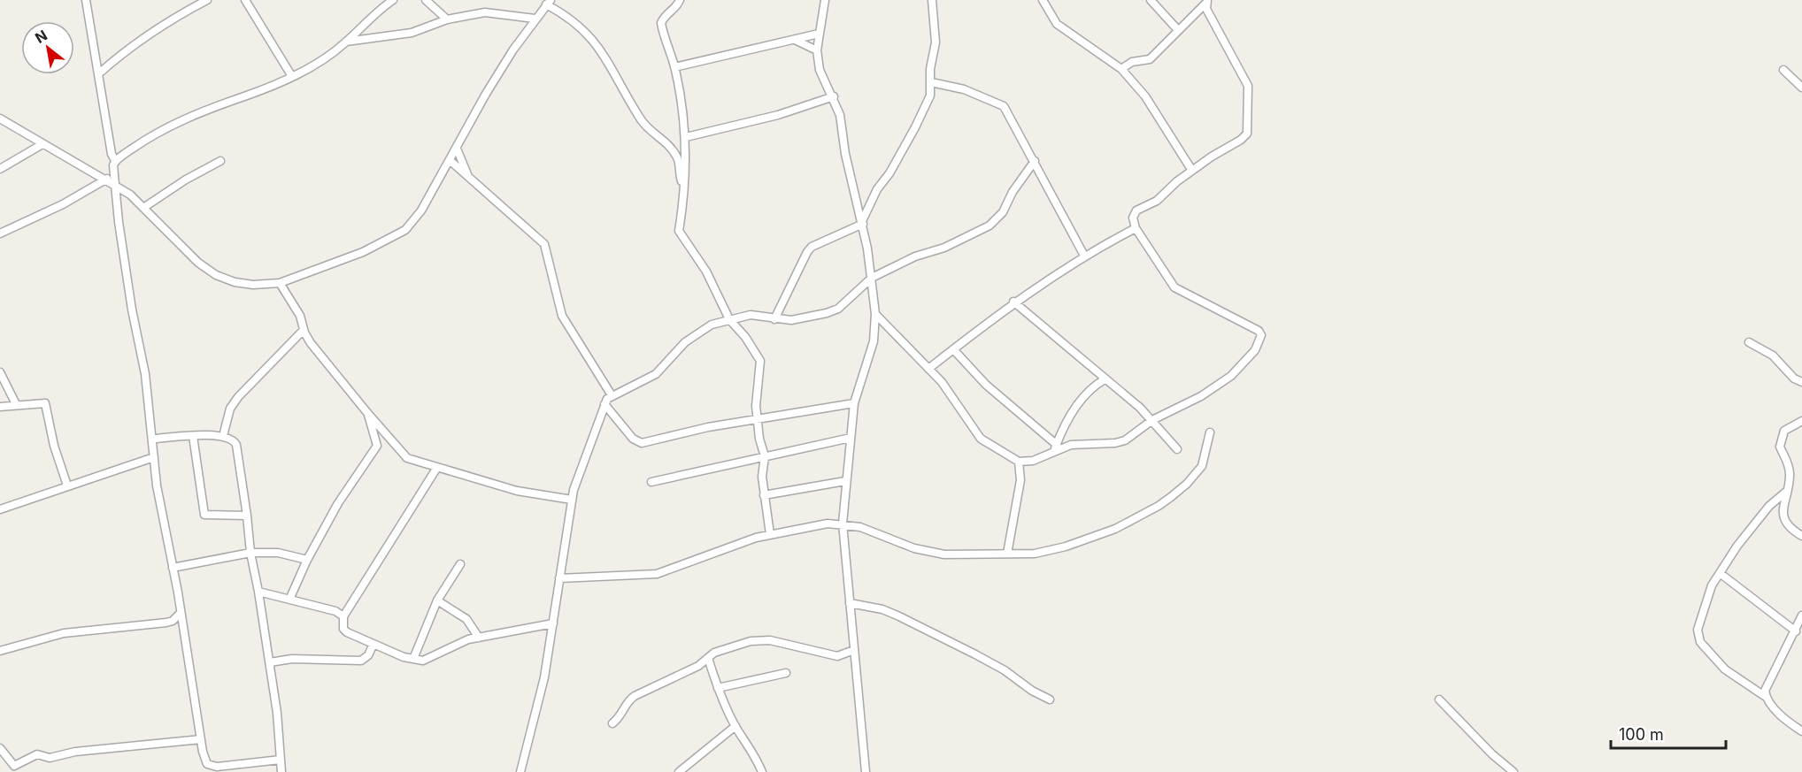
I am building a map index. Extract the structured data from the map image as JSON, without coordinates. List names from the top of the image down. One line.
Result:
{"scale_bar":"100 m","north":"top left"}
